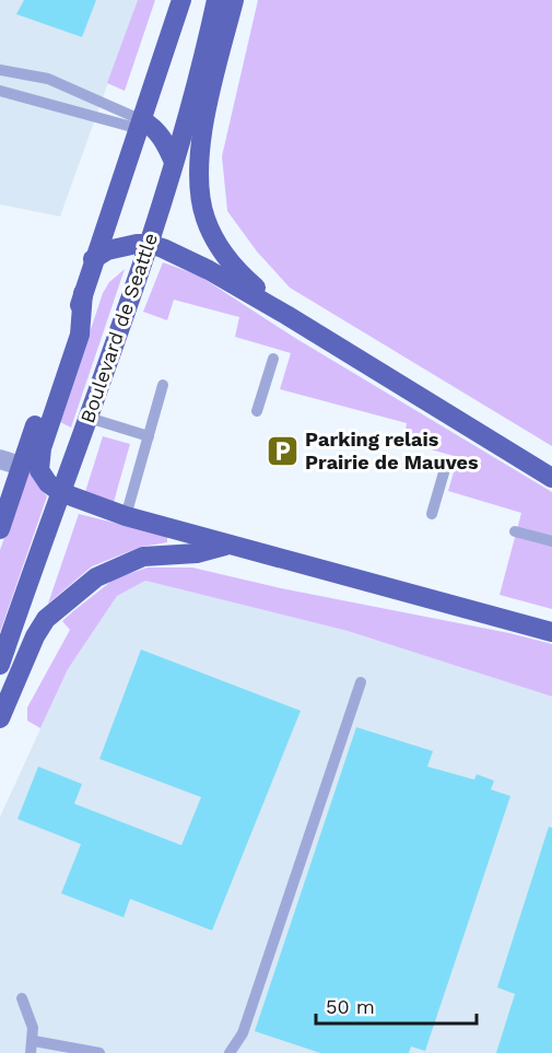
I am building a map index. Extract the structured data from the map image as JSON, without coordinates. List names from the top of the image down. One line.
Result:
{"streets":{"main road":["Boulevard de Seattle"]},"places":{"parking":["Parking relais Prairie de Mauves"]},"scale_bar":"50 m"}
